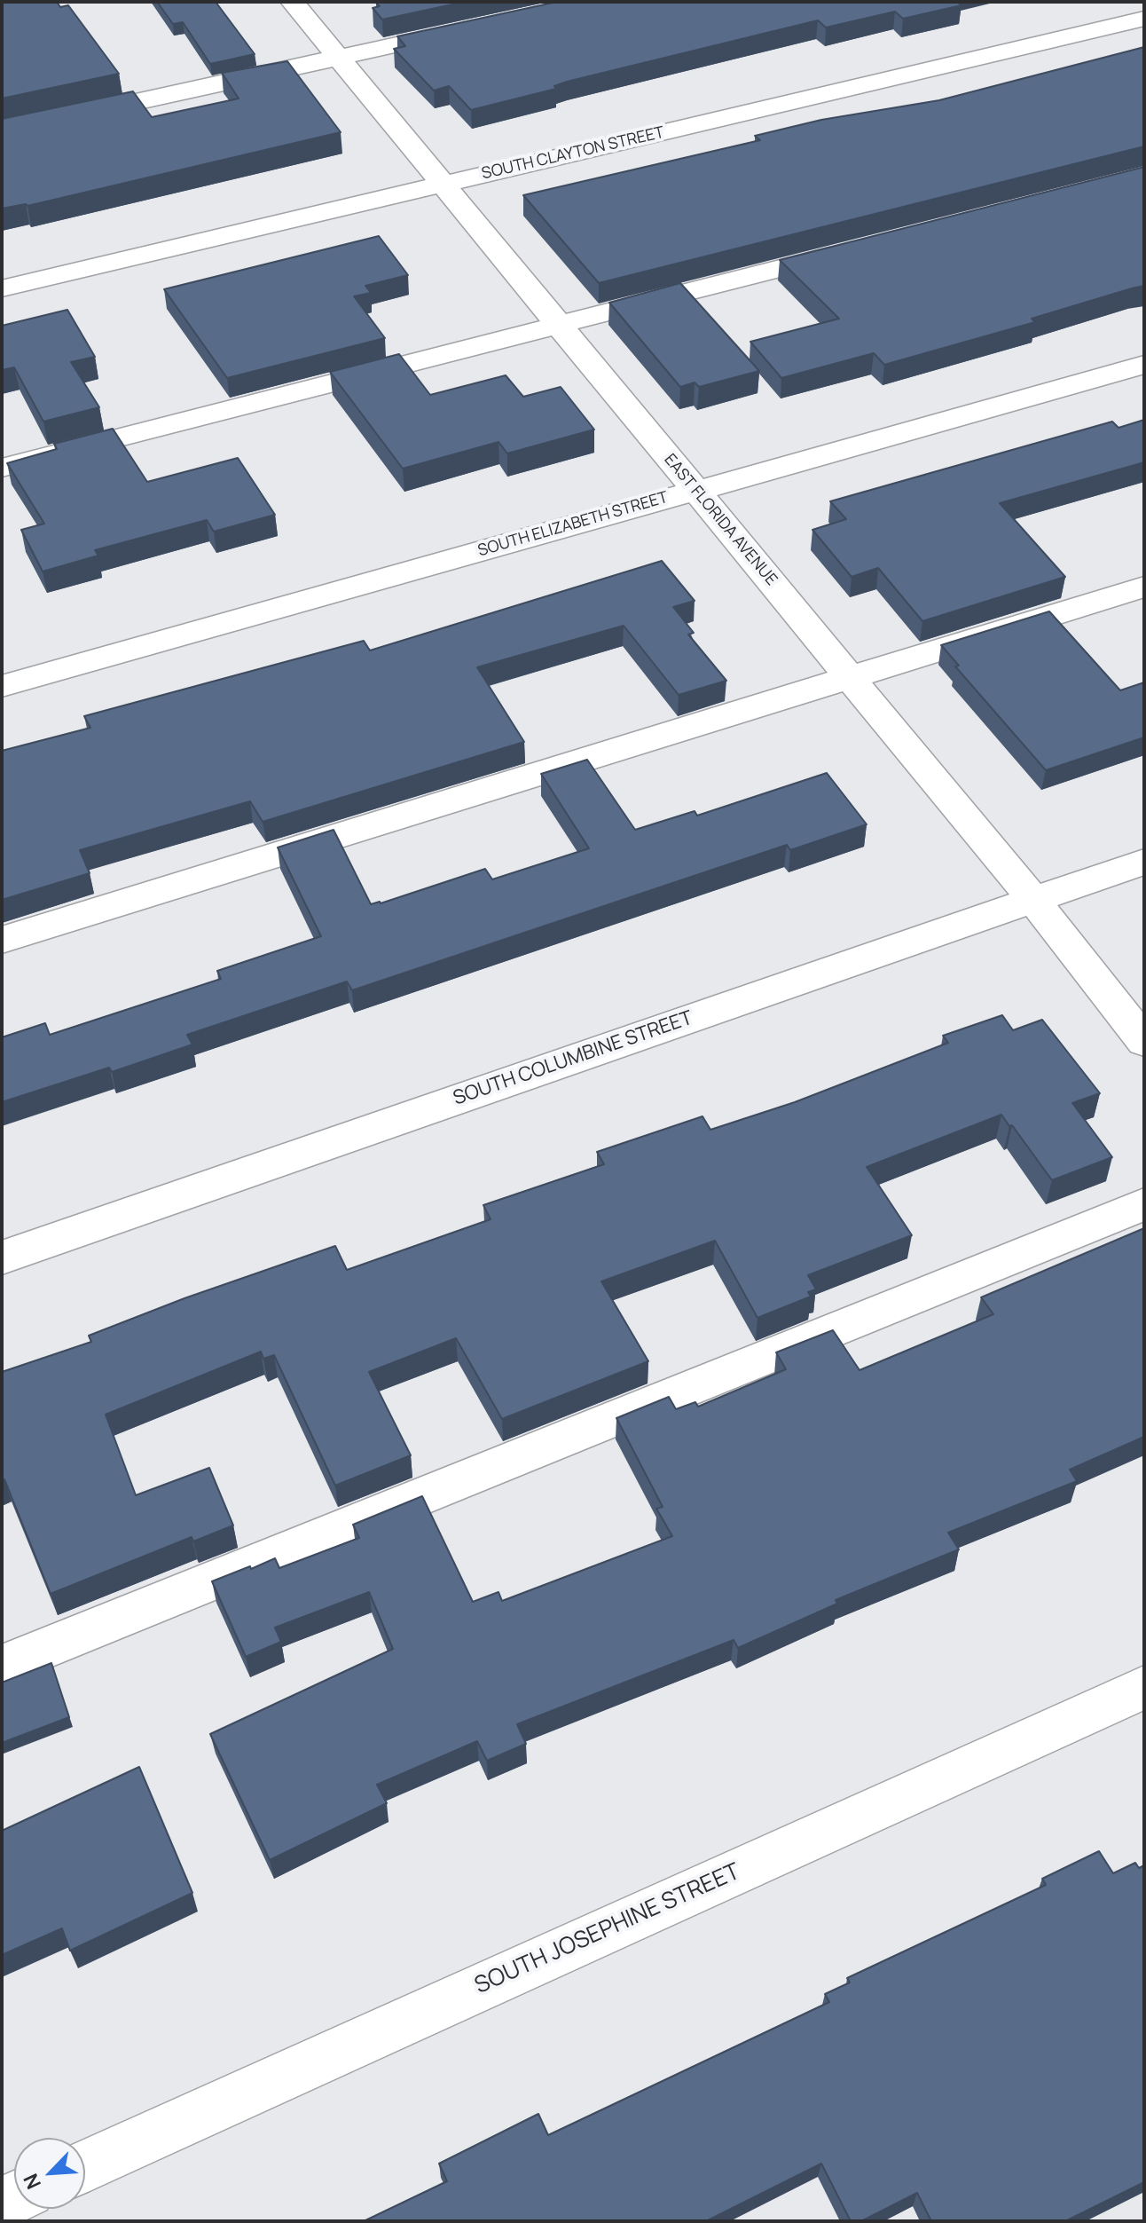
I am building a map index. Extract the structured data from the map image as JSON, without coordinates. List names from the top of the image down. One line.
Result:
{"streets":{"street":["SOUTH CLAYTON STREET","EAST FLORIDA AVENUE","SOUTH ELIZABETH STREET","SOUTH COLUMBINE STREET","SOUTH JOSEPHINE STREET"]},"crossings":[["SOUTH CLAYTON STREET","EAST FLORIDA AVENUE"],["EAST FLORIDA AVENUE","SOUTH ELIZABETH STREET"],["EAST FLORIDA AVENUE","SOUTH COLUMBINE STREET"]],"north":"bottom left"}
